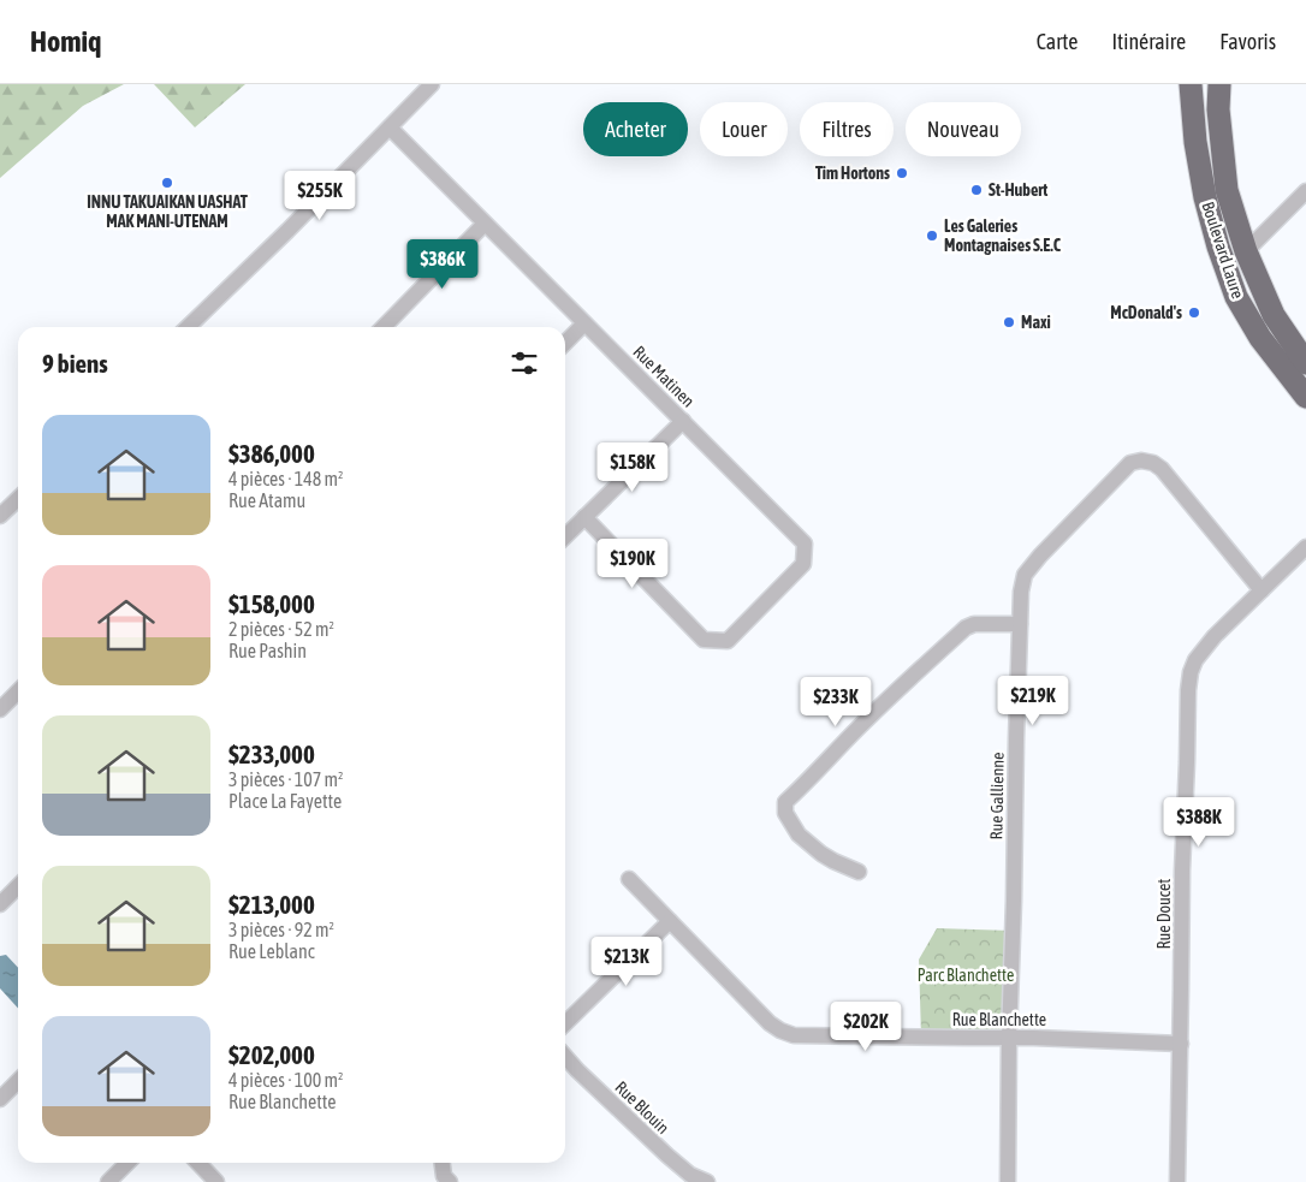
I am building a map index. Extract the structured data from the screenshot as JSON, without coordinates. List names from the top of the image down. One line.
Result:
{"streets":{"highway":["Boulevard Laure"],"street":["Rue Matinen","Rue Gallienne","Rue Doucet","Rue Blanchette","Rue Blouin"]},"crossings":[["Rue Gallienne","Rue Doucet"],["Rue Gallienne","Rue Blanchette"],["Rue Doucet","Rue Blanchette"]],"parks":["Parc Blanchette"],"places":["Tim Hortons","INNU TAKUAIKAN UASHAT MAK MANI-UTENAM","St-Hubert","Les Galeries Montagnaises S.E.C","McDonald's","Maxi"],"page":{"header":"Homiq","nav":["Carte","Itinéraire","Favoris"],"chip":["Acheter","Louer","Filtres","Nouveau"],"price":["$255K","$386K","$158K","$190K","$219K","$233K","$388K","$213K","$202K"],"heading":"9 biens","list":[{"name":"$386,000","note":"4 pièces · 148 m² · Rue Atamu"},{"name":"$158,000","note":"2 pièces · 52 m² · Rue Pashin"},{"name":"$233,000","note":"3 pièces · 107 m² · Place La Fayette"},{"name":"$213,000","note":"3 pièces · 92 m² · Rue Leblanc"},{"name":"$202,000","note":"4 pièces · 100 m² · Rue Blanchette"}]}}
